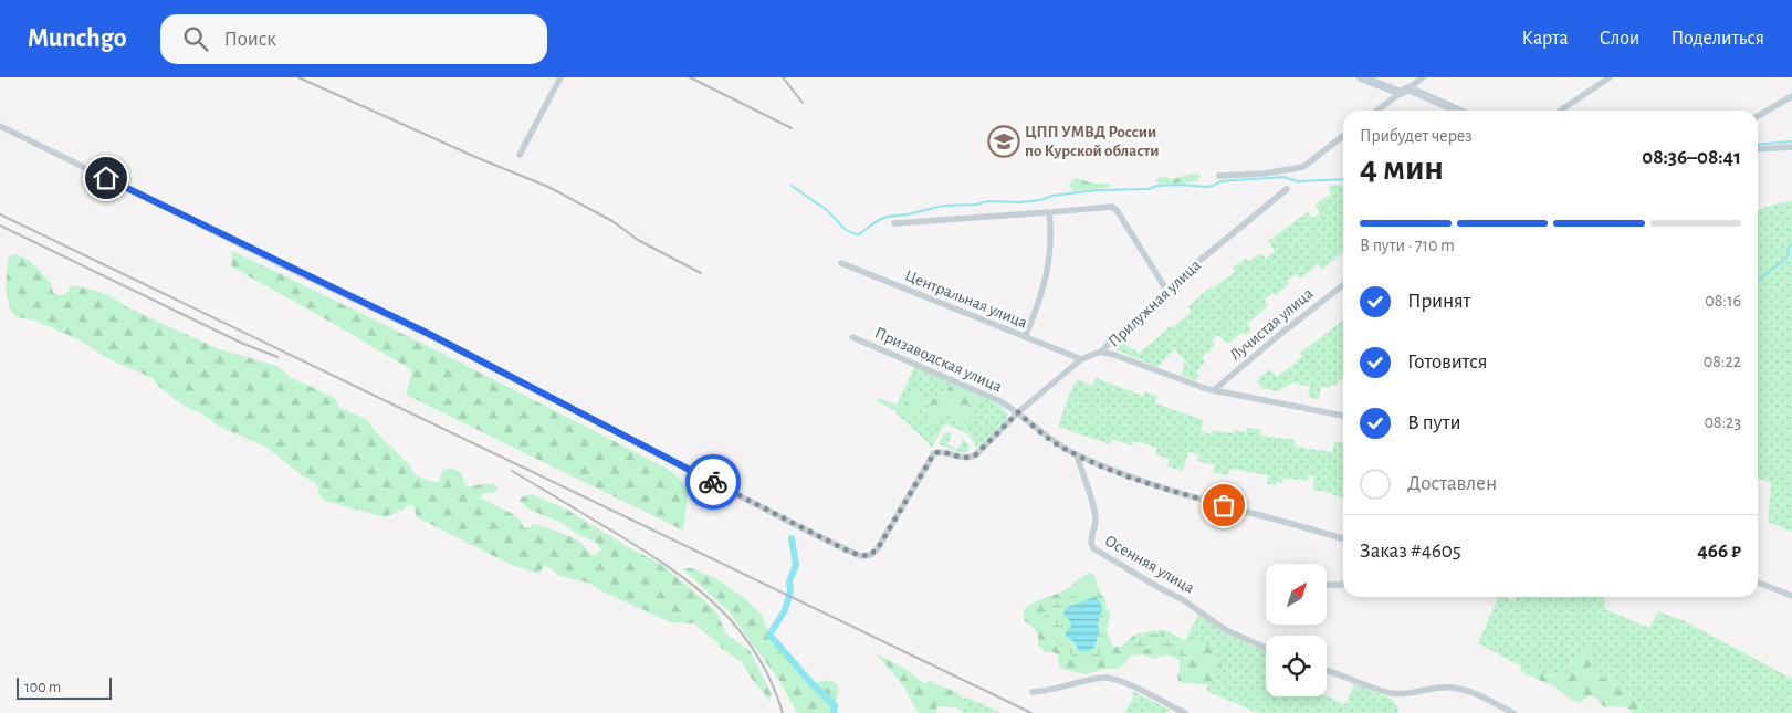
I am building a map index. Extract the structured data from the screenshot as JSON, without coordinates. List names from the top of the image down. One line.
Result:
{"streets":{"street":["Центральная улица","Прилужная улица","Лучистая улица","Призаводская улица","Осенняя улица"]},"crossings":[["Центральная улица","Прилужная улица"],["Прилужная улица","Призаводская улица"],["Призаводская улица","Осенняя улица"]],"places":{"school or university":["ЦПП УМВД России по Курской области"]},"scale_bar":"100 m","north":"top right","page":{"header":"Munchgo","search":"Поиск","nav":["Карта","Слои","Поделиться"],"heading":["4 мин","Прибудет через","08:36–08:41"],"panel":["Заказ #4605","466 ₽"],"bar":"В пути · 710 m","list":[["Принят","08:16"],["Готовится","08:22"],["В пути","08:23"],"Доставлен"],"scale":"100 m"}}
